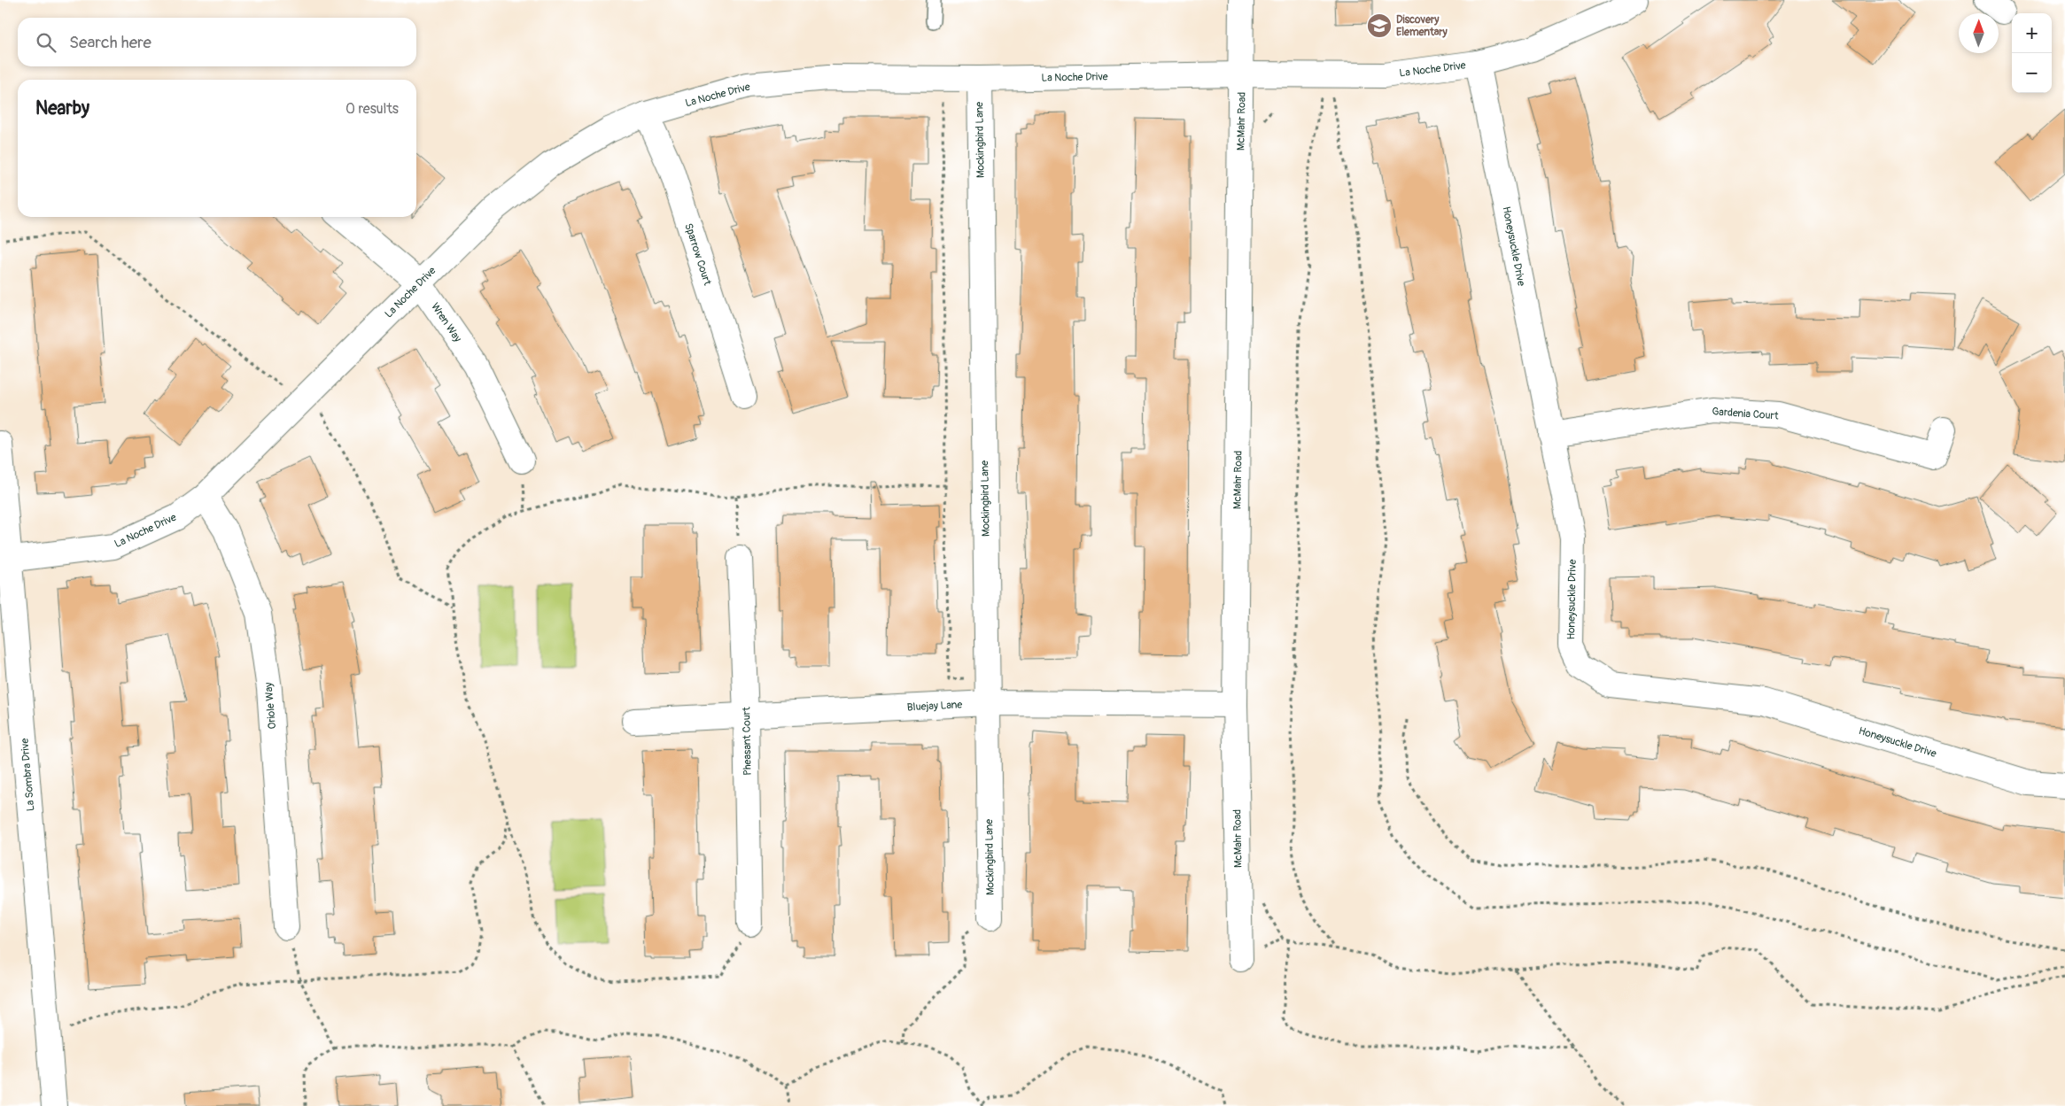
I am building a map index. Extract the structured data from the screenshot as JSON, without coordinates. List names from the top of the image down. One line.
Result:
{"streets":{"street":["La Noche Drive","McMahr Road","Mockingbird Lane","Honeysuckle Drive","Sparrow Court","Wren Way","Gardenia Court","Oriole Way","Bluejay Lane","Pheasant Court","La Sombra Drive"]},"crossings":[["La Noche Drive","McMahr Road"],["La Noche Drive","Mockingbird Lane"],["La Noche Drive","Honeysuckle Drive"],["La Noche Drive","Sparrow Court"],["La Noche Drive","Wren Way"],["La Noche Drive","Oriole Way"],["La Noche Drive","La Sombra Drive"],["McMahr Road","Bluejay Lane"],["Mockingbird Lane","Bluejay Lane"],["Honeysuckle Drive","Gardenia Court"],["Bluejay Lane","Pheasant Court"]],"places":{"school or university":["Discovery Elementary"]},"north":"top","page":{"map_buttons":["+","−"],"search":"Search here","heading":["Nearby","0 results"]}}
